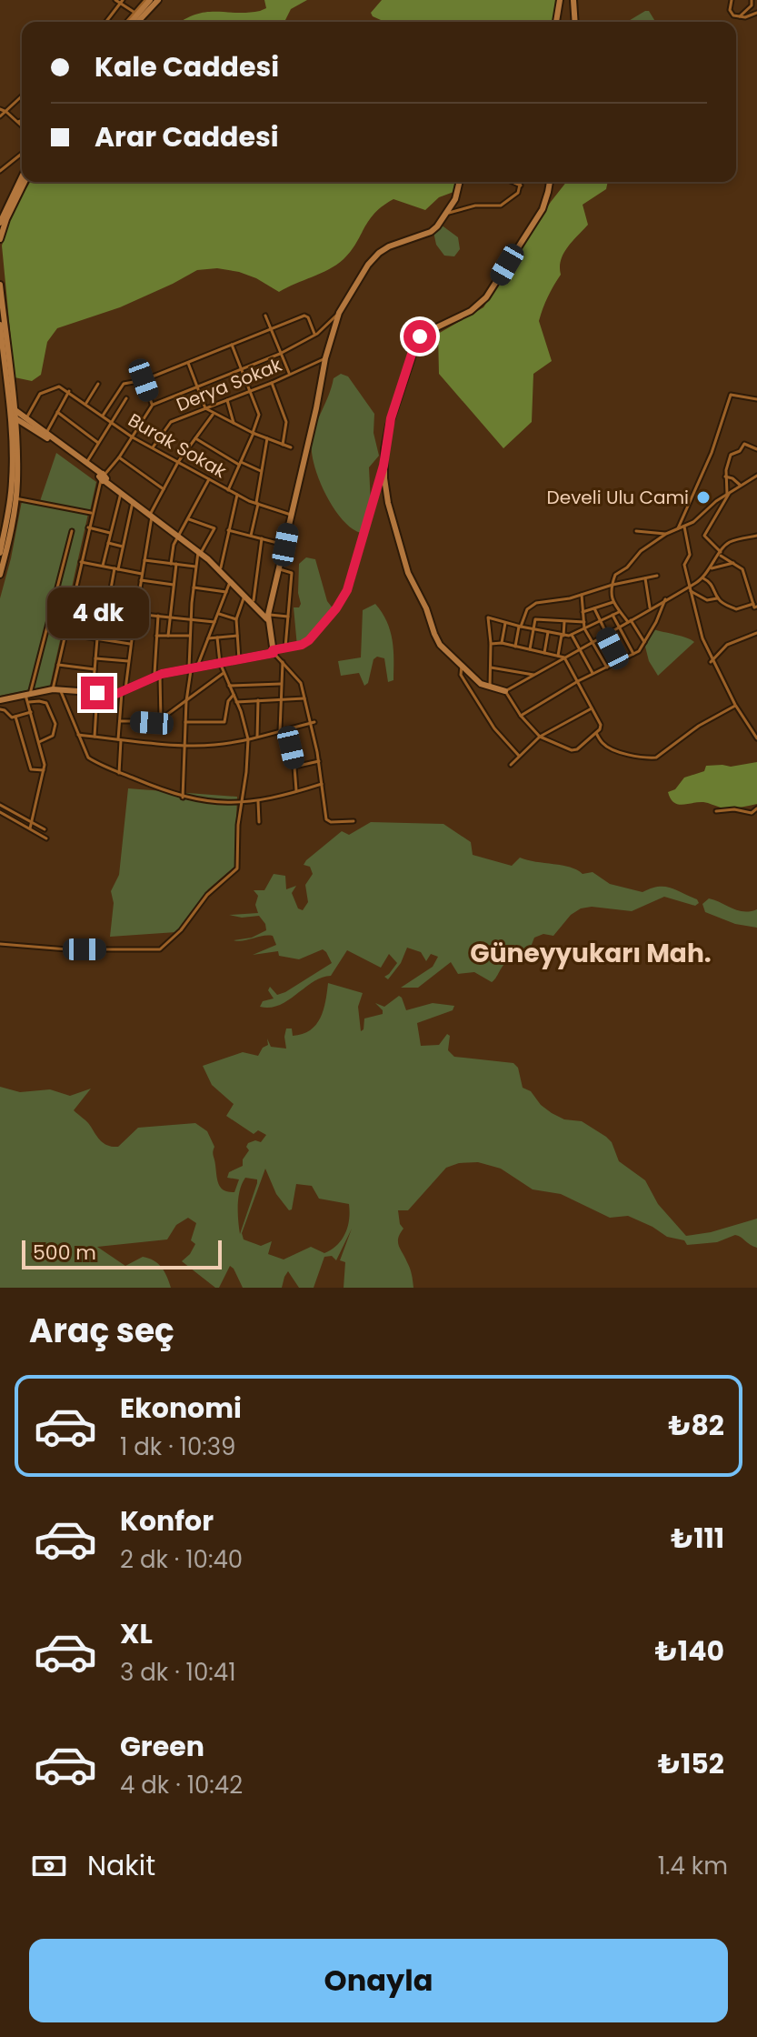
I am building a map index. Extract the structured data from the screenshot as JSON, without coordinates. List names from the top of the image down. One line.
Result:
{"streets":{"street":["Derya Sokak","Burak Sokak"]},"crossings":[["Derya Sokak","Burak Sokak"]],"districts":["Güneyyukarı Mah."],"places":["Develi Ulu Cami"],"scale_bar":"500 m","page":{"banner":["Kale Caddesi","Arar Caddesi"],"bubble":"4 dk","scale":"500 m","heading":"Araç seç","list":[{"name":"Ekonomi","note":"1 dk · 10:39","value":"₺82"},{"name":"Konfor","note":"2 dk · 10:40","value":"₺111"},{"name":"XL","note":"3 dk · 10:41","value":"₺140"},{"name":"Green","note":"4 dk · 10:42","value":"₺152"}],"pay":["Nakit","1.4 km"],"buttons":"Onayla"}}
